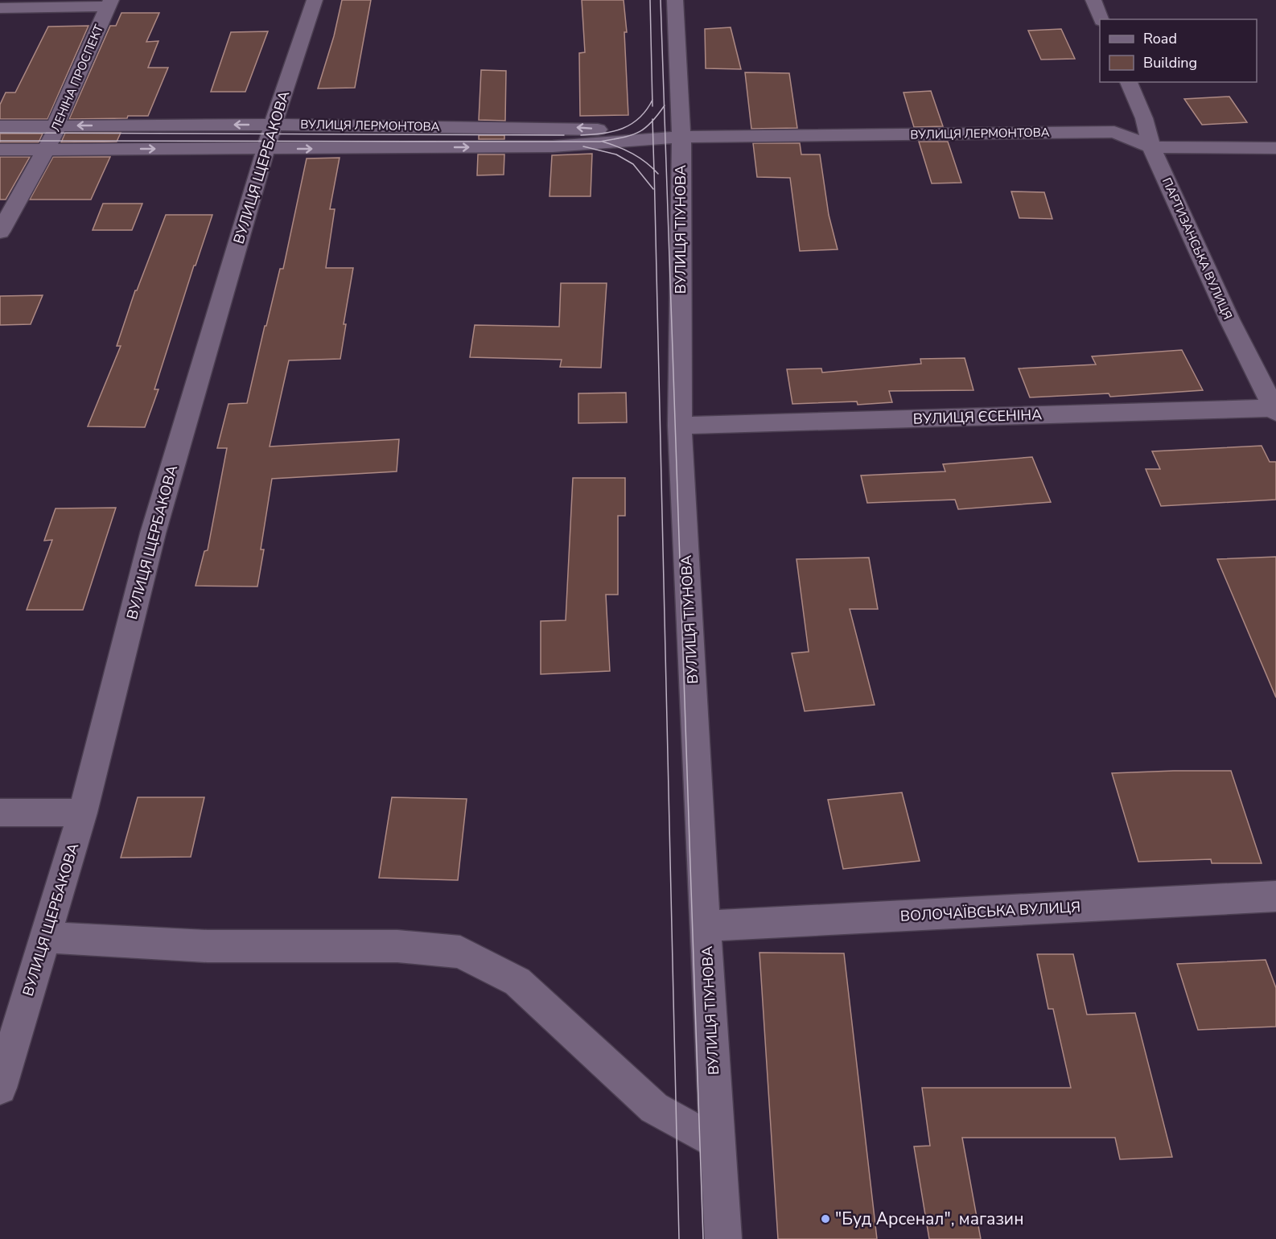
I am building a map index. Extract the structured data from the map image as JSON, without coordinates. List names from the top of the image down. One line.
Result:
{"streets":{"street":["ЛЕНІНА ПРОСПЕКТ","ВУЛИЦЯ ЛЕРМОНТОВА","ВУЛИЦЯ ЩЕРБАКОВА","ВУЛИЦЯ ТІУНОВА","ПАРТИЗАНСЬКА ВУЛИЦЯ","ВУЛИЦЯ ЄСЕНІНА","ВОЛОЧАЇВСЬКА ВУЛИЦЯ"]},"crossings":[["ЛЕНІНА ПРОСПЕКТ","ВУЛИЦЯ ЛЕРМОНТОВА"],["ВУЛИЦЯ ЛЕРМОНТОВА","ВУЛИЦЯ ЩЕРБАКОВА"],["ВУЛИЦЯ ЛЕРМОНТОВА","ВУЛИЦЯ ТІУНОВА"],["ВУЛИЦЯ ЛЕРМОНТОВА","ПАРТИЗАНСЬКА ВУЛИЦЯ"],["ВУЛИЦЯ ТІУНОВА","ВУЛИЦЯ ЄСЕНІНА"],["ВУЛИЦЯ ТІУНОВА","ВОЛОЧАЇВСЬКА ВУЛИЦЯ"],["ПАРТИЗАНСЬКА ВУЛИЦЯ","ВУЛИЦЯ ЄСЕНІНА"]],"places":["\"Буд Арсенал\", магазин"],"legend":["Road","Building"]}
